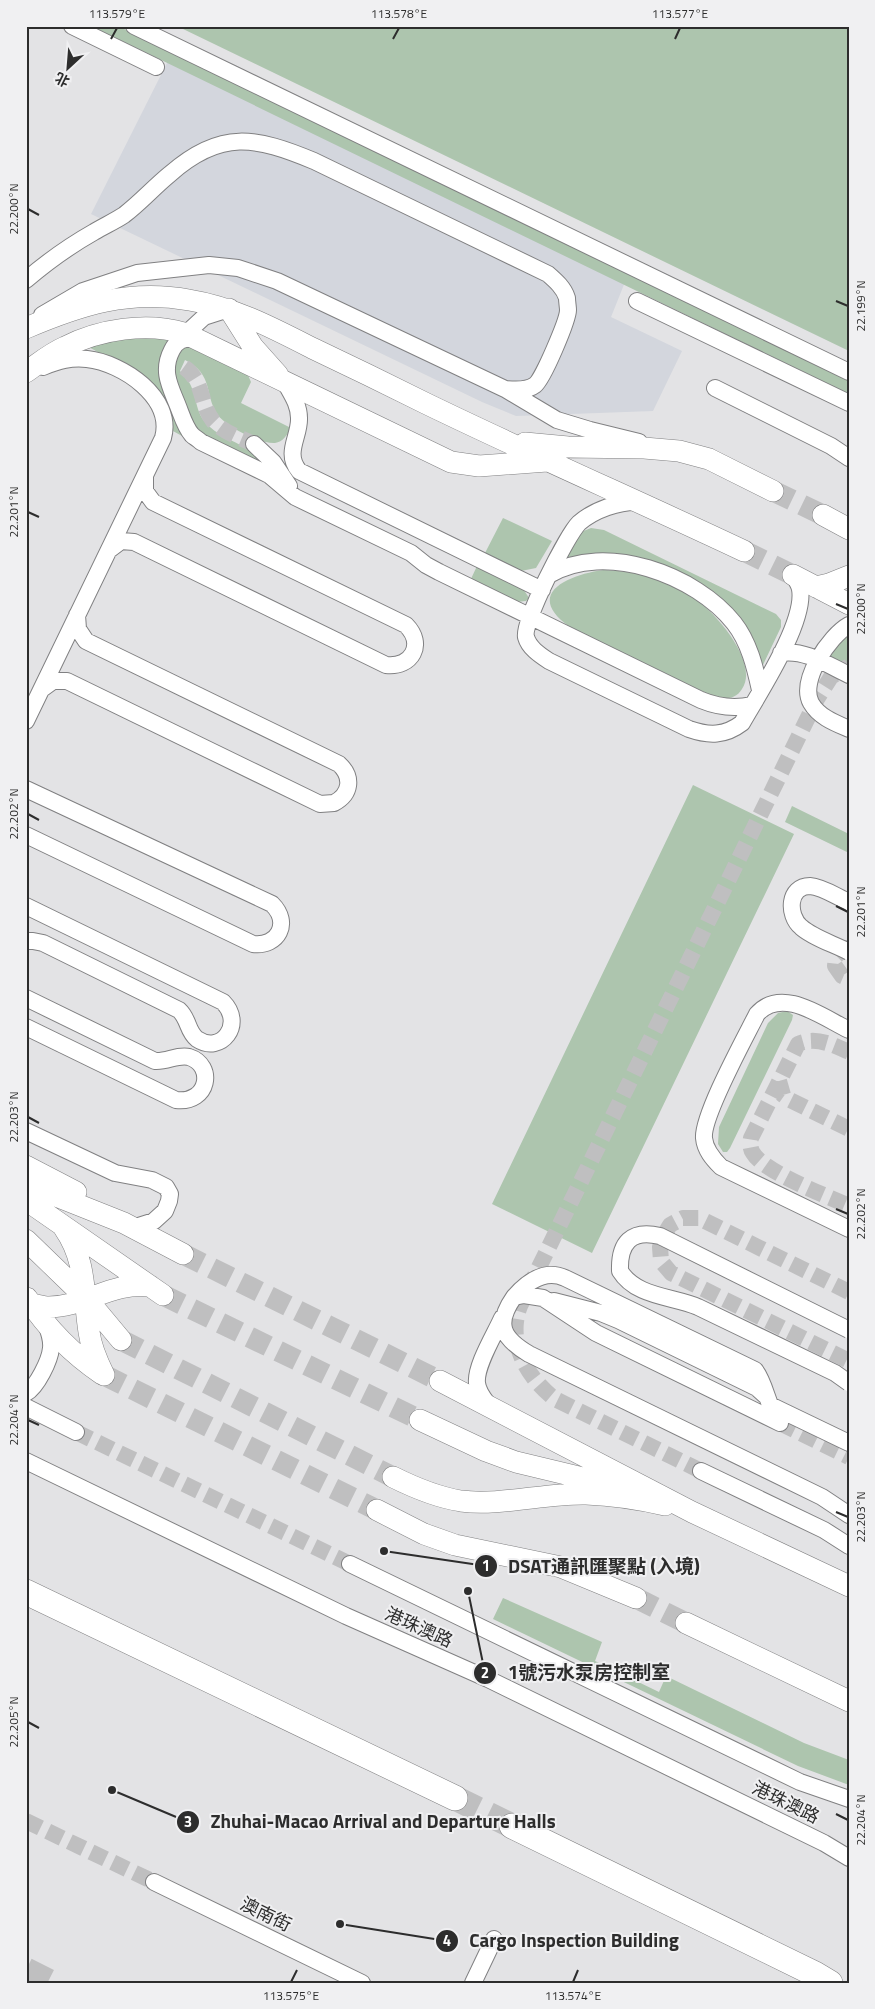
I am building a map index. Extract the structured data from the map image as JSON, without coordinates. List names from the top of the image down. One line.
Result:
{"streets":{"street":["港珠澳路","澳南街"]},"places":["DSAT通訊匯聚點 (入境)","1號污水泵房控制室","Zhuhai-Macao Arrival and Departure Halls","Cargo Inspection Building"],"north":"bottom left","coordinates":["113.579°E","113.578°E","113.577°E","22.200°N","22.199°N","22.201°N","22.202°N","22.203°N","22.204°N","22.205°N","113.575°E","113.574°E"]}
